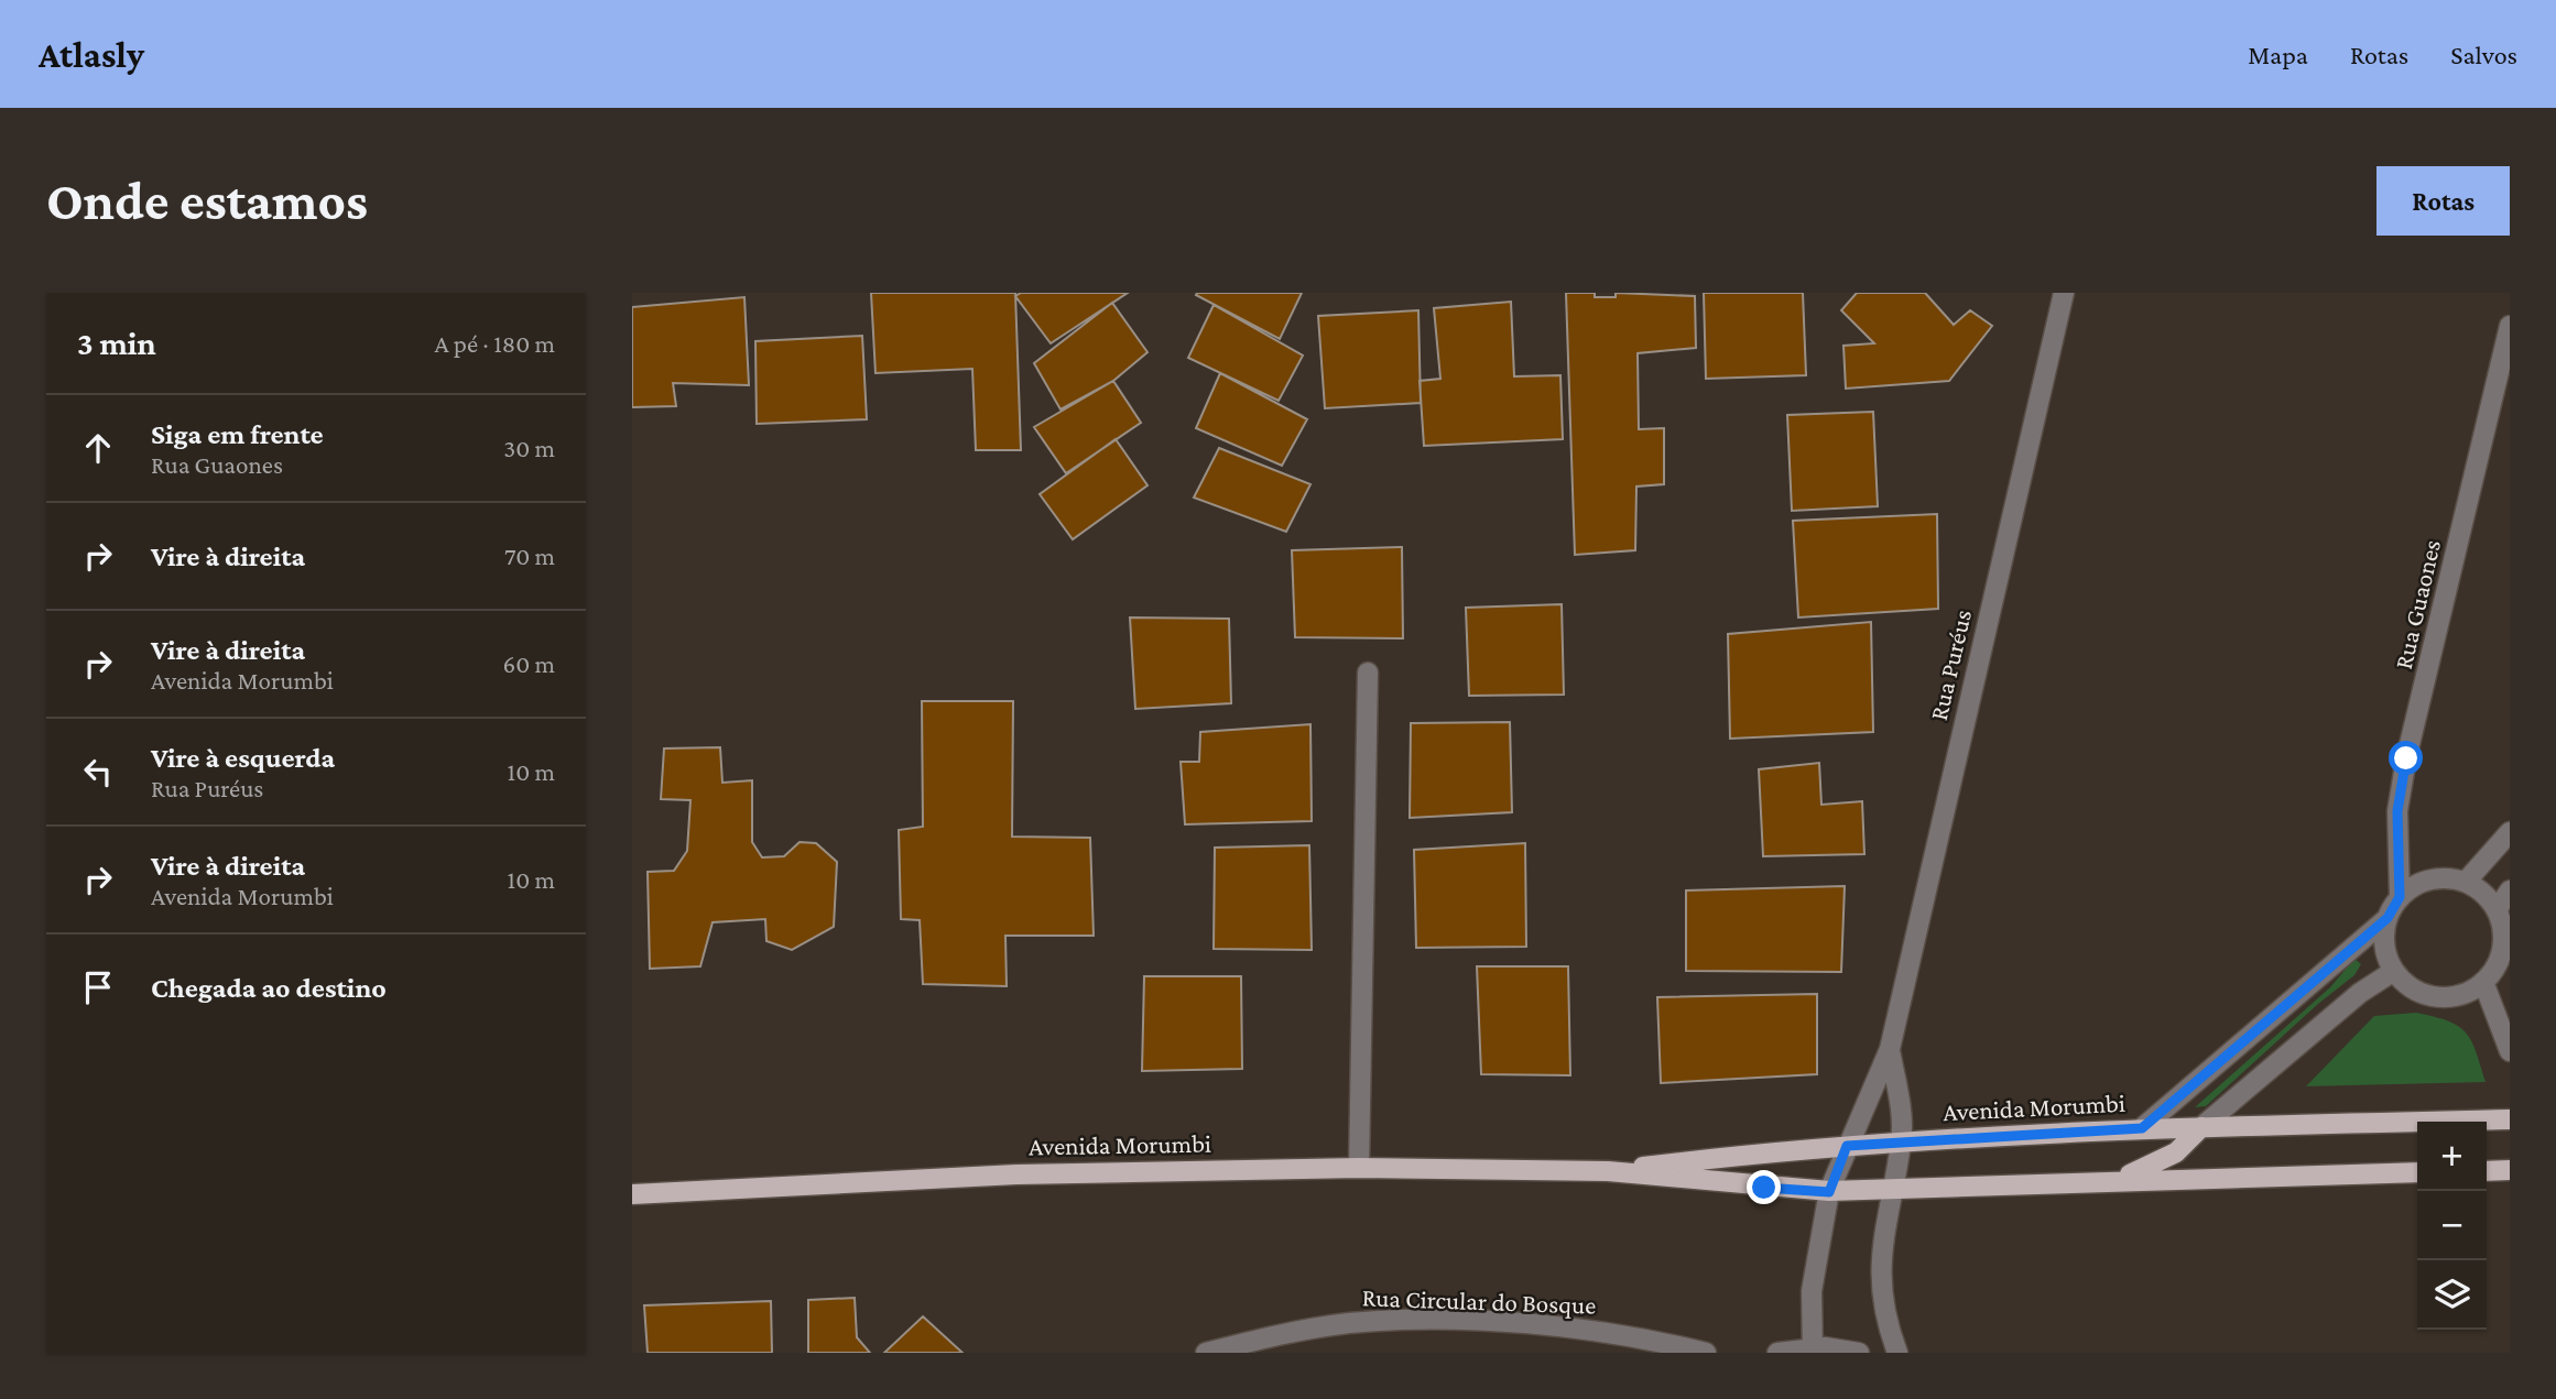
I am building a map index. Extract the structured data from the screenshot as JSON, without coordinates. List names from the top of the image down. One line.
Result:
{"streets":{"main road":["Avenida Morumbi"],"street":["Rua Guaones","Rua Puréus","Rua Circular do Bosque"]},"crossings":[["Rua Puréus","Avenida Morumbi"]],"page":{"header":"Atlasly","nav":["Mapa","Rotas","Salvos"],"buttons":"Rotas","title":"Onde estamos","heading":["3 min","A pé · 180 m"],"list":[["Siga em frente","Rua Guaones","30 m"],["Vire à direita","70 m"],["Vire à direita","Avenida Morumbi","60 m"],["Vire à esquerda","Rua Puréus","10 m"],["Vire à direita","Avenida Morumbi","10 m"],"Chegada ao destino"],"map_buttons":["+","−"]}}
